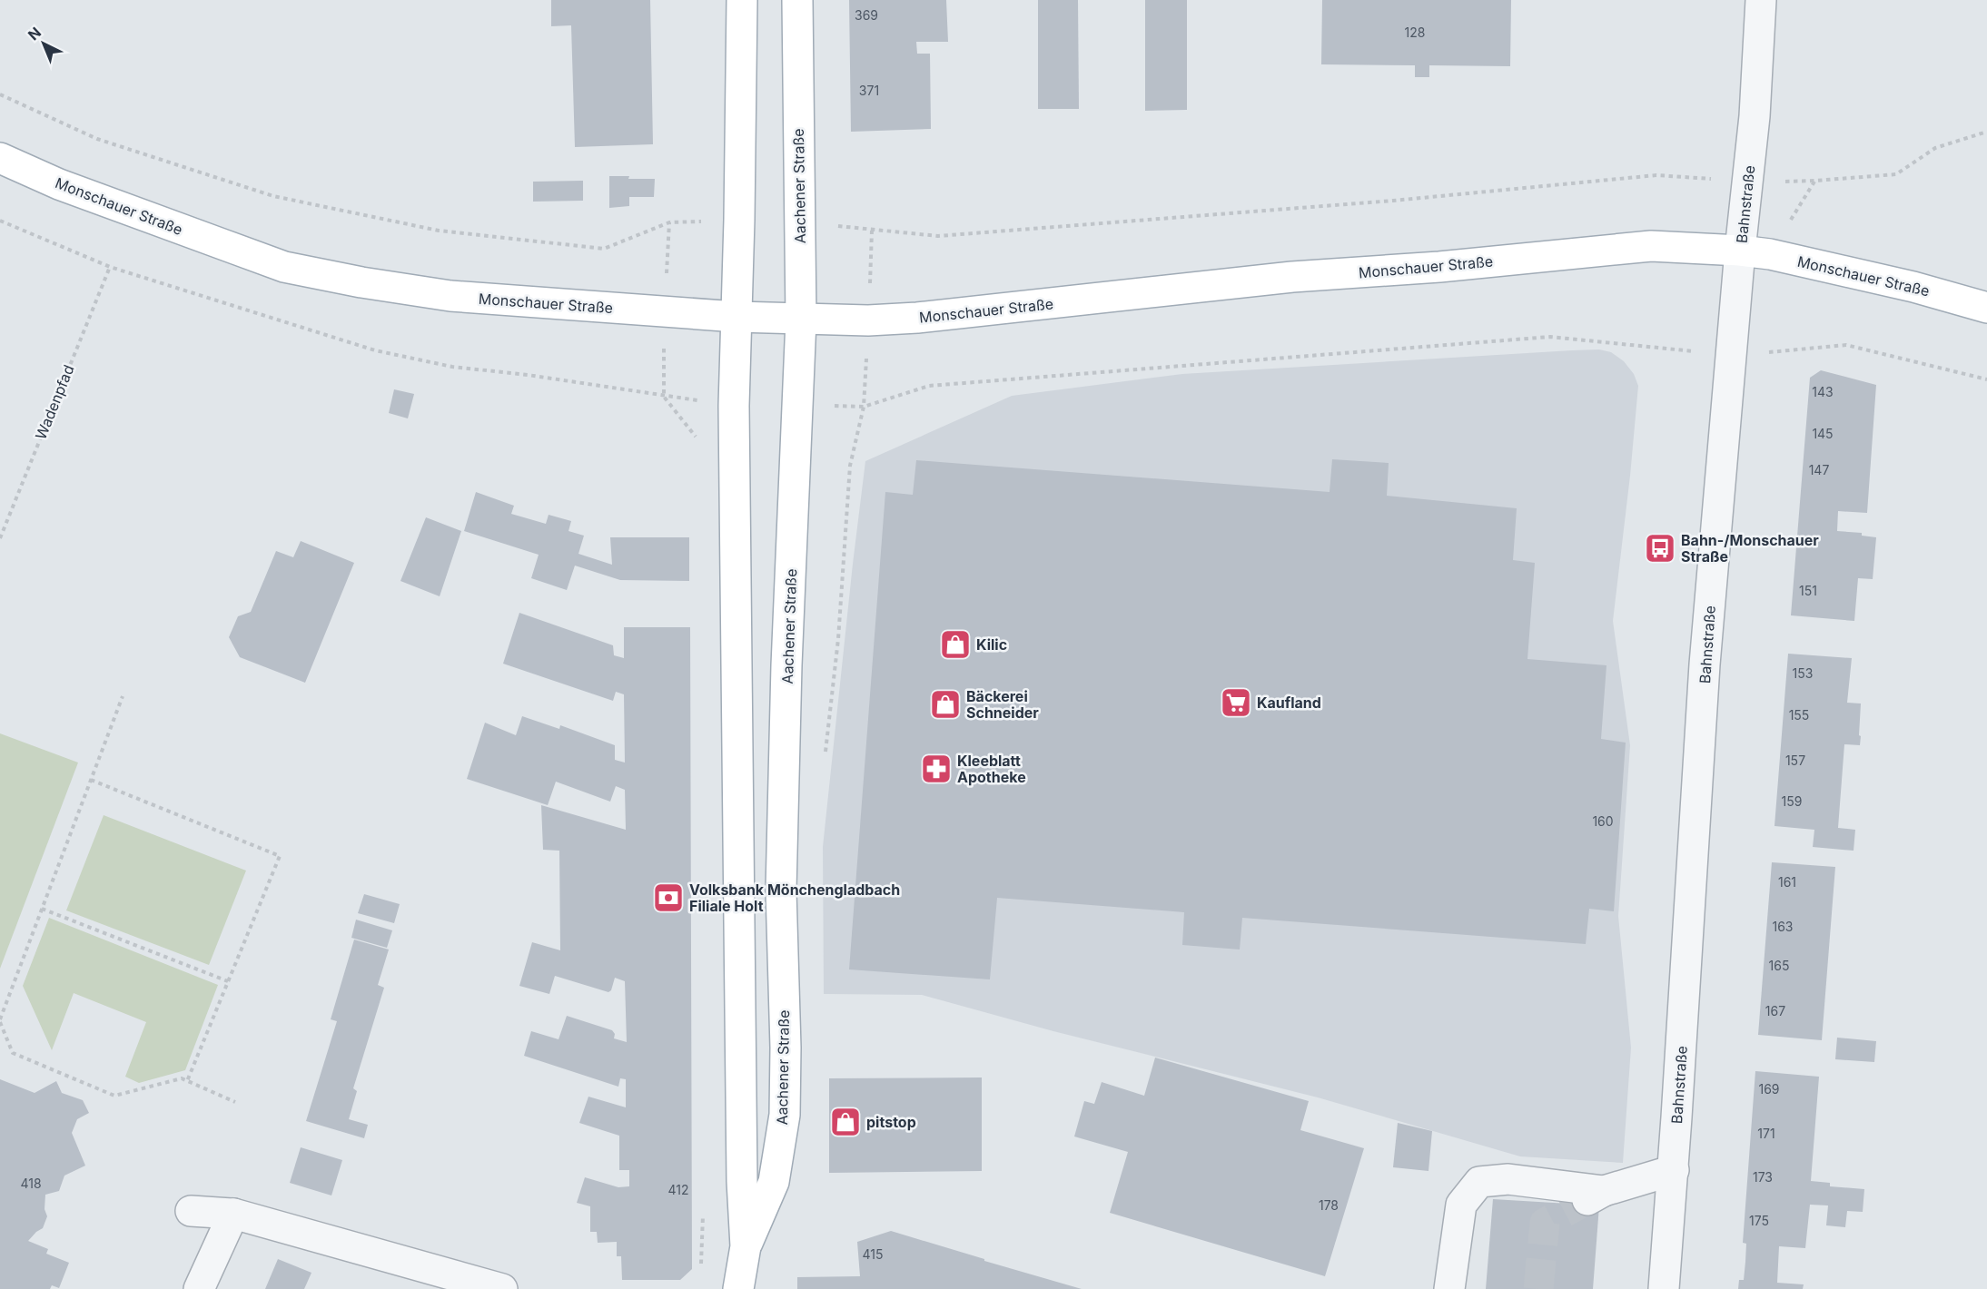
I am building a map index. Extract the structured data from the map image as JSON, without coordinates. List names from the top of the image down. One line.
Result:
{"streets":{"main road":["Aachener Straße","Monschauer Straße"],"street":["Bahnstraße"],"path":["Wadenpfad"]},"crossings":[["Aachener Straße","Monschauer Straße"],["Bahnstraße","Monschauer Straße"]],"places":{"bus stop":["Bahn-/Monschauer Straße"],"shop":["Kilic","Bäckerei Schneider","pitstop"],"supermarket":["Kaufland"],"pharmacy":["Kleeblatt Apotheke"],"bank":["Volksbank Mönchengladbach Filiale Holt"]},"house_numbers":["369","128","371","143","145","147","151","153","155","157","159","160","161","163","165","167","169","171","173","418","412","178","175","415"],"north":"top left"}
